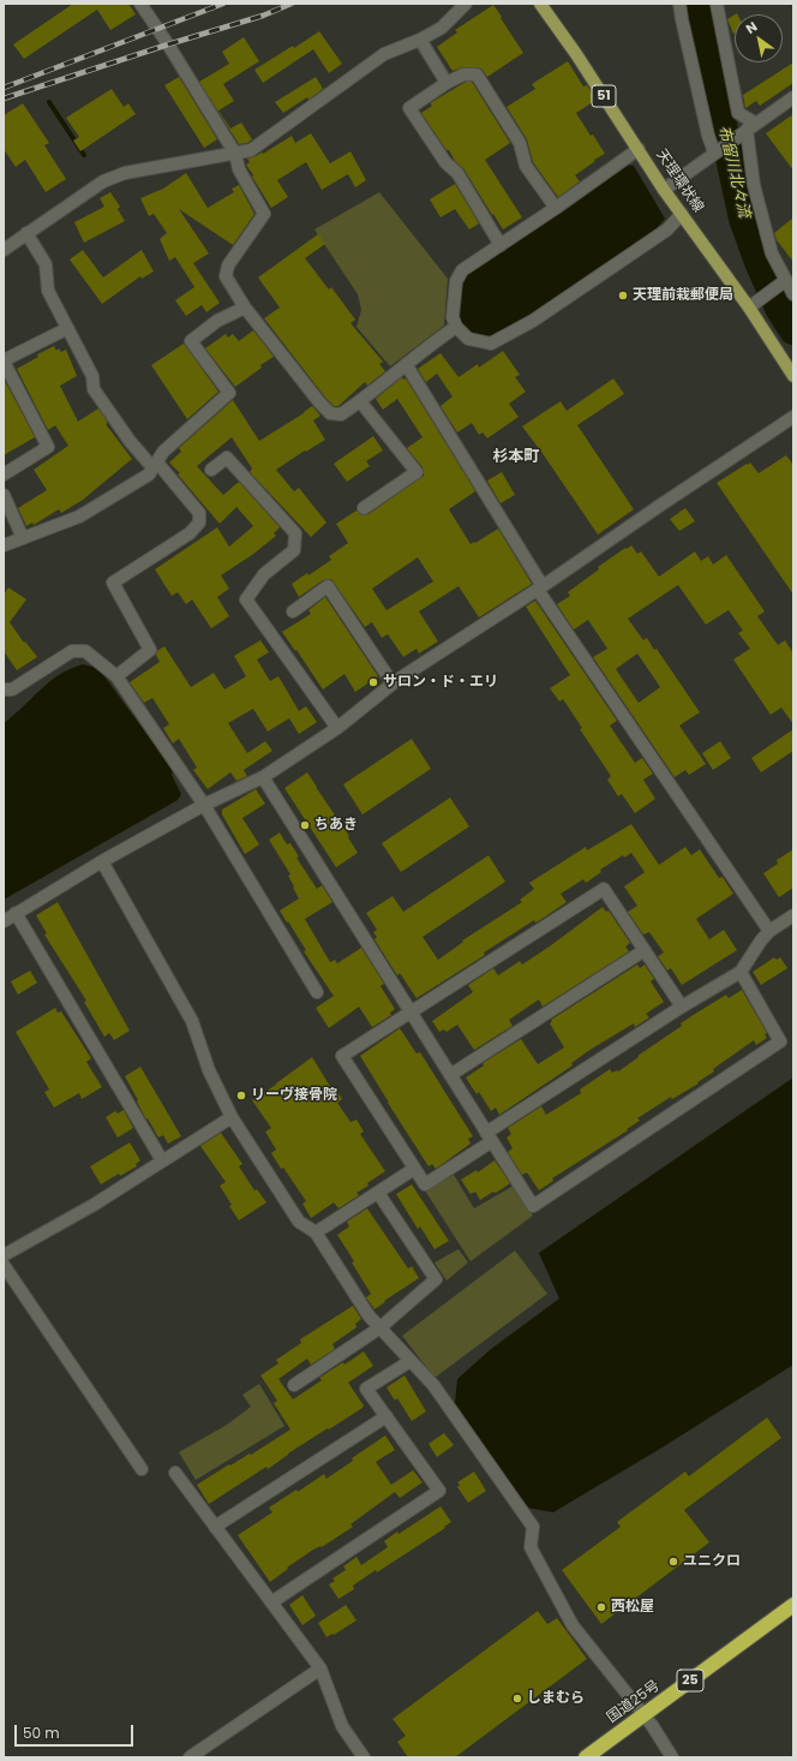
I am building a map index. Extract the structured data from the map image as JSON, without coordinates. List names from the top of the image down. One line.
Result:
{"streets":{"highway":["25","国道25号"],"main road":["51","天理環状線"]},"districts":["杉本町"],"water":["布留川北々流"],"places":["天理前栽郵便局","サロン・ド・エリ","ちあき","リーヴ接骨院","ユニクロ","西松屋","しまむら"],"scale_bar":"50 m","north":"top left"}
